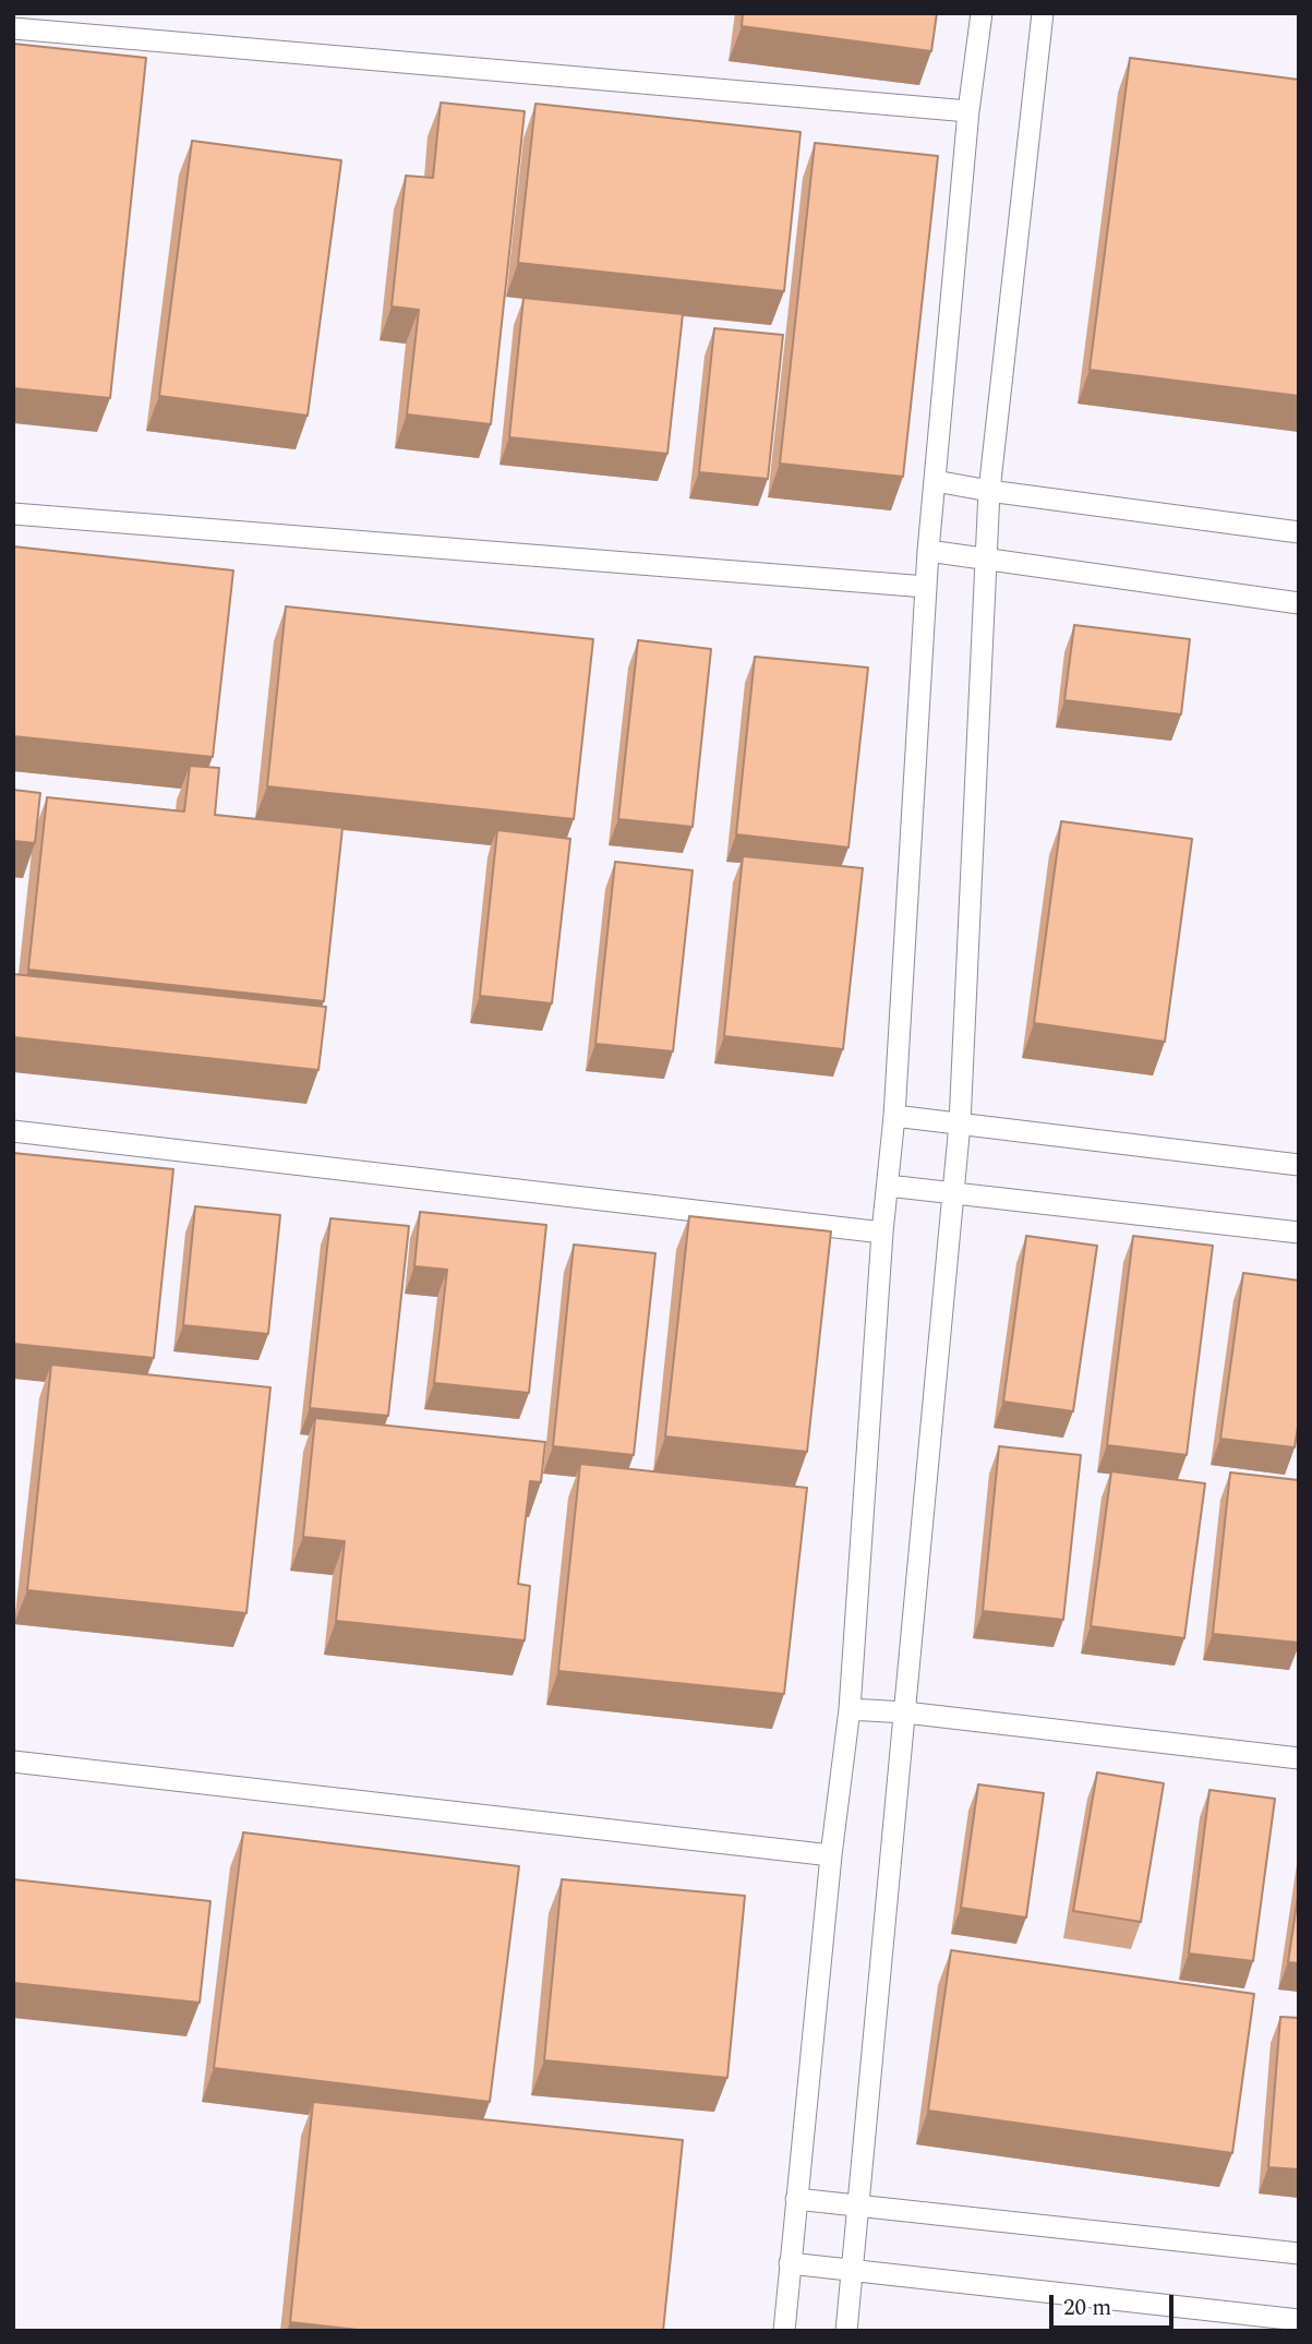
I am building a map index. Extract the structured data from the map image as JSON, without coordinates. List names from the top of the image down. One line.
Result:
{"scale_bar":"20 m"}
